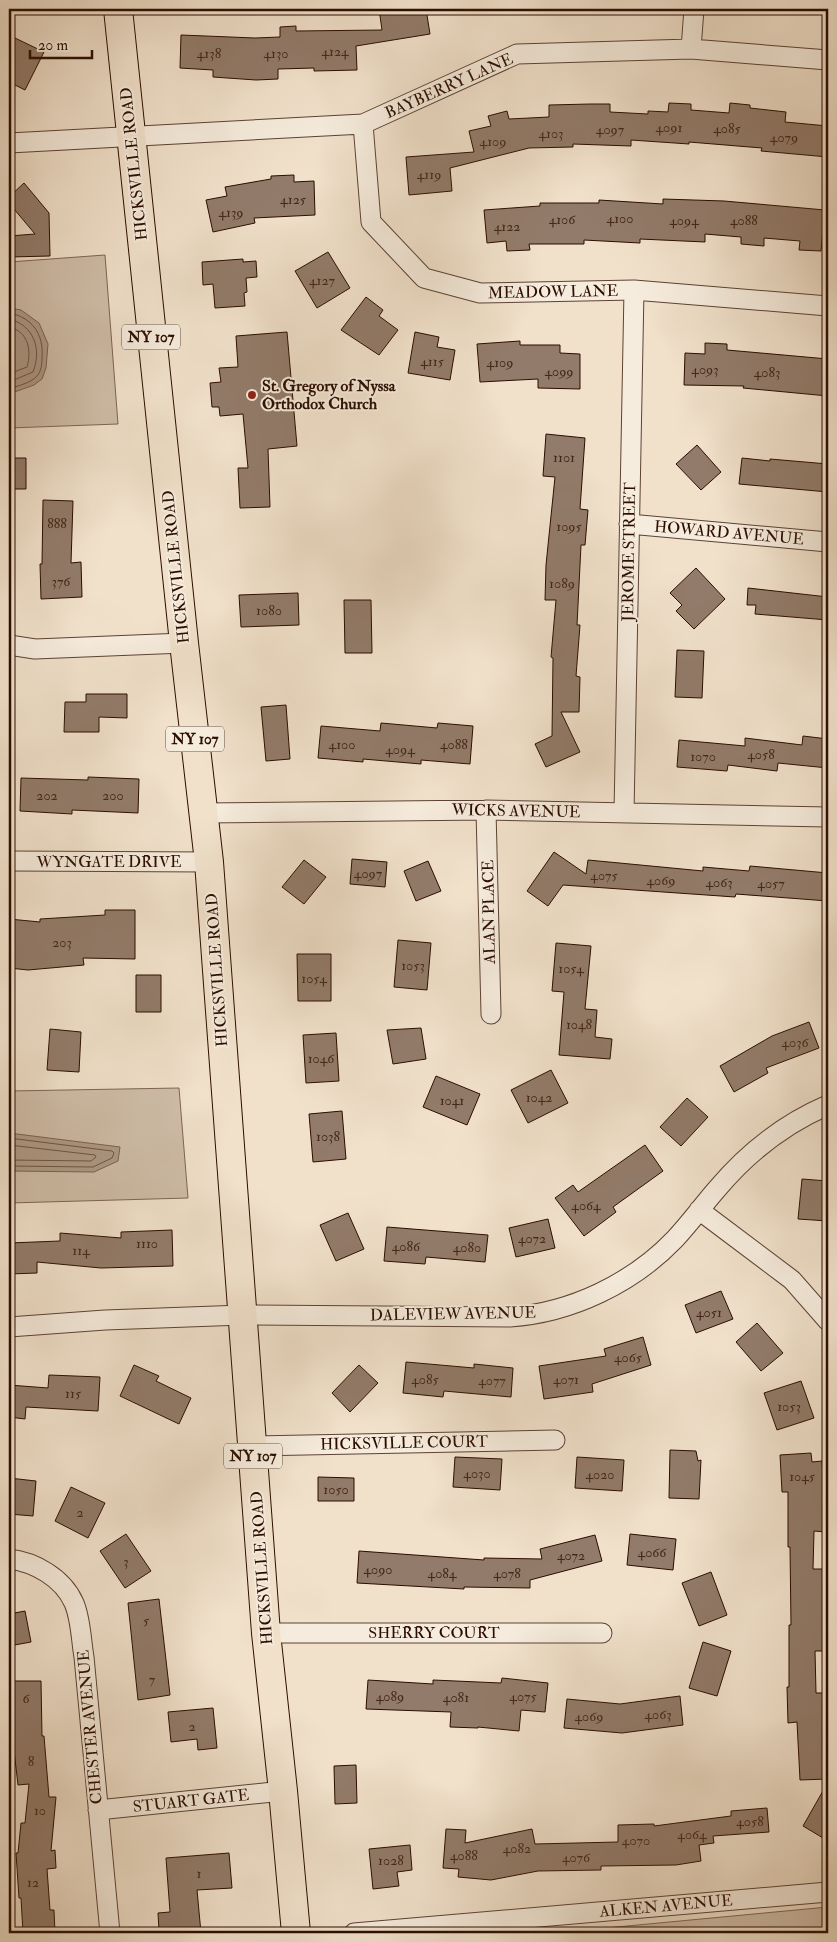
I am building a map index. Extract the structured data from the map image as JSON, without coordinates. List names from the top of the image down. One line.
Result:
{"streets":{"main road":["HICKSVILLE ROAD","NY 107"],"street":["BAYBERRY LANE","MEADOW LANE","HOWARD AVENUE","JEROME STREET","WICKS AVENUE","WYNGATE DRIVE","ALAN PLACE","DALEVIEW AVENUE","HICKSVILLE COURT","SHERRY COURT","CHESTER AVENUE","STUART GATE","ALKEN AVENUE"]},"crossings":[["BAYBERRY LANE","HICKSVILLE ROAD"],["BAYBERRY LANE","MEADOW LANE"],["HICKSVILLE ROAD","WICKS AVENUE"],["HICKSVILLE ROAD","WYNGATE DRIVE"],["HICKSVILLE ROAD","DALEVIEW AVENUE"],["HICKSVILLE ROAD","HICKSVILLE COURT"],["HICKSVILLE ROAD","SHERRY COURT"],["HICKSVILLE ROAD","STUART GATE"],["MEADOW LANE","JEROME STREET"],["HOWARD AVENUE","JEROME STREET"],["JEROME STREET","WICKS AVENUE"],["WICKS AVENUE","ALAN PLACE"],["CHESTER AVENUE","STUART GATE"]],"places":["St. Gregory of Nyssa Orthodox Church"],"house_numbers":["4124","4138","4130","4091","4085","4097","4103","4079","4109","4119","4125","4139","4100","4106","4094","4088","4122","4127","4115","4109","4093","4099","4083","1101","888","1095","376","1089","1080","4100","4088","4094","4058","1070","202","200","4097","4075","4069","4063","4057","203","1053","1054","1054","1048","4036","1046","1042","1041","1038","4064","4072","1110","4086","4080","114","4051","4065","4085","4071","4077","115","1053","4030","4020","1045","1050","2","4066","4072","3","4090","4084","4078","5","7","4089","4075","4081","6","4063","4069","2","8","10","4058","4064","4070","4082","4088","4076","1028","1","12"],"scale_bar":"20 m"}
